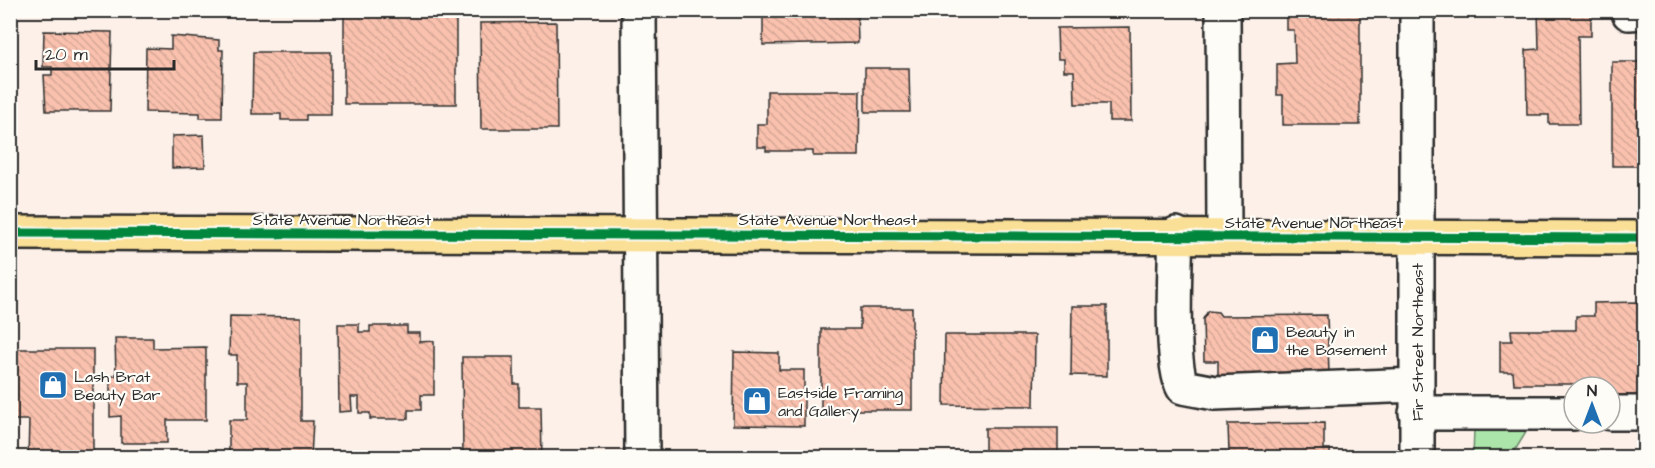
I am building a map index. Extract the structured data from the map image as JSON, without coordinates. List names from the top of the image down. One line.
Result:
{"streets":{"main road":["State Avenue Northeast"],"street":["Fir Street Northeast"]},"crossings":[["State Avenue Northeast","Fir Street Northeast"]],"places":{"shop":["Beauty in the Basement","Lash Brat Beauty Bar","Eastside Framing and Gallery"]},"scale_bar":"20 m","north":"top"}
